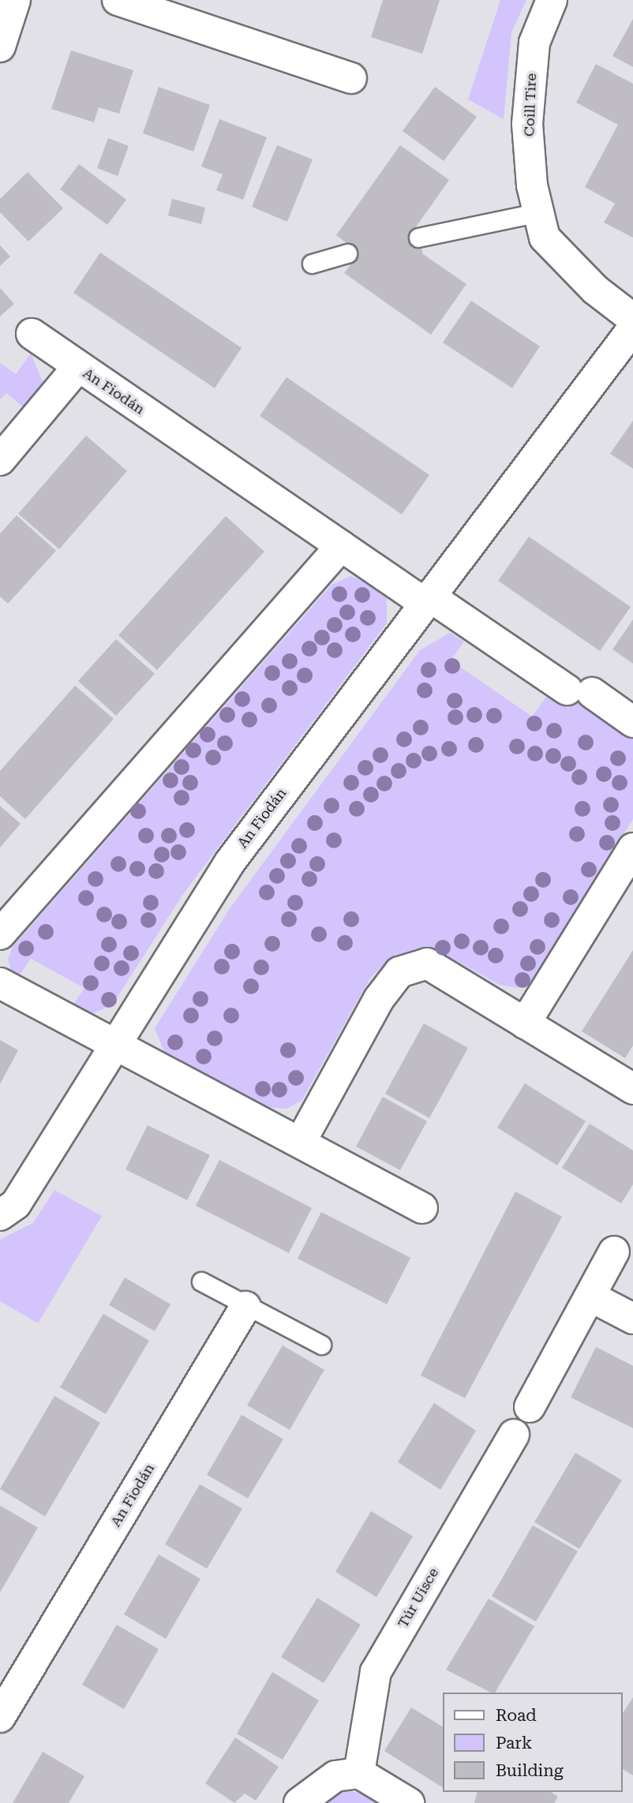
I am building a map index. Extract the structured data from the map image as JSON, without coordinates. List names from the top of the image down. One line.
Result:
{"streets":{"street":["Coill Tire","An Fiodán","Túr Uisce"]},"legend":["Road","Park","Building"]}
